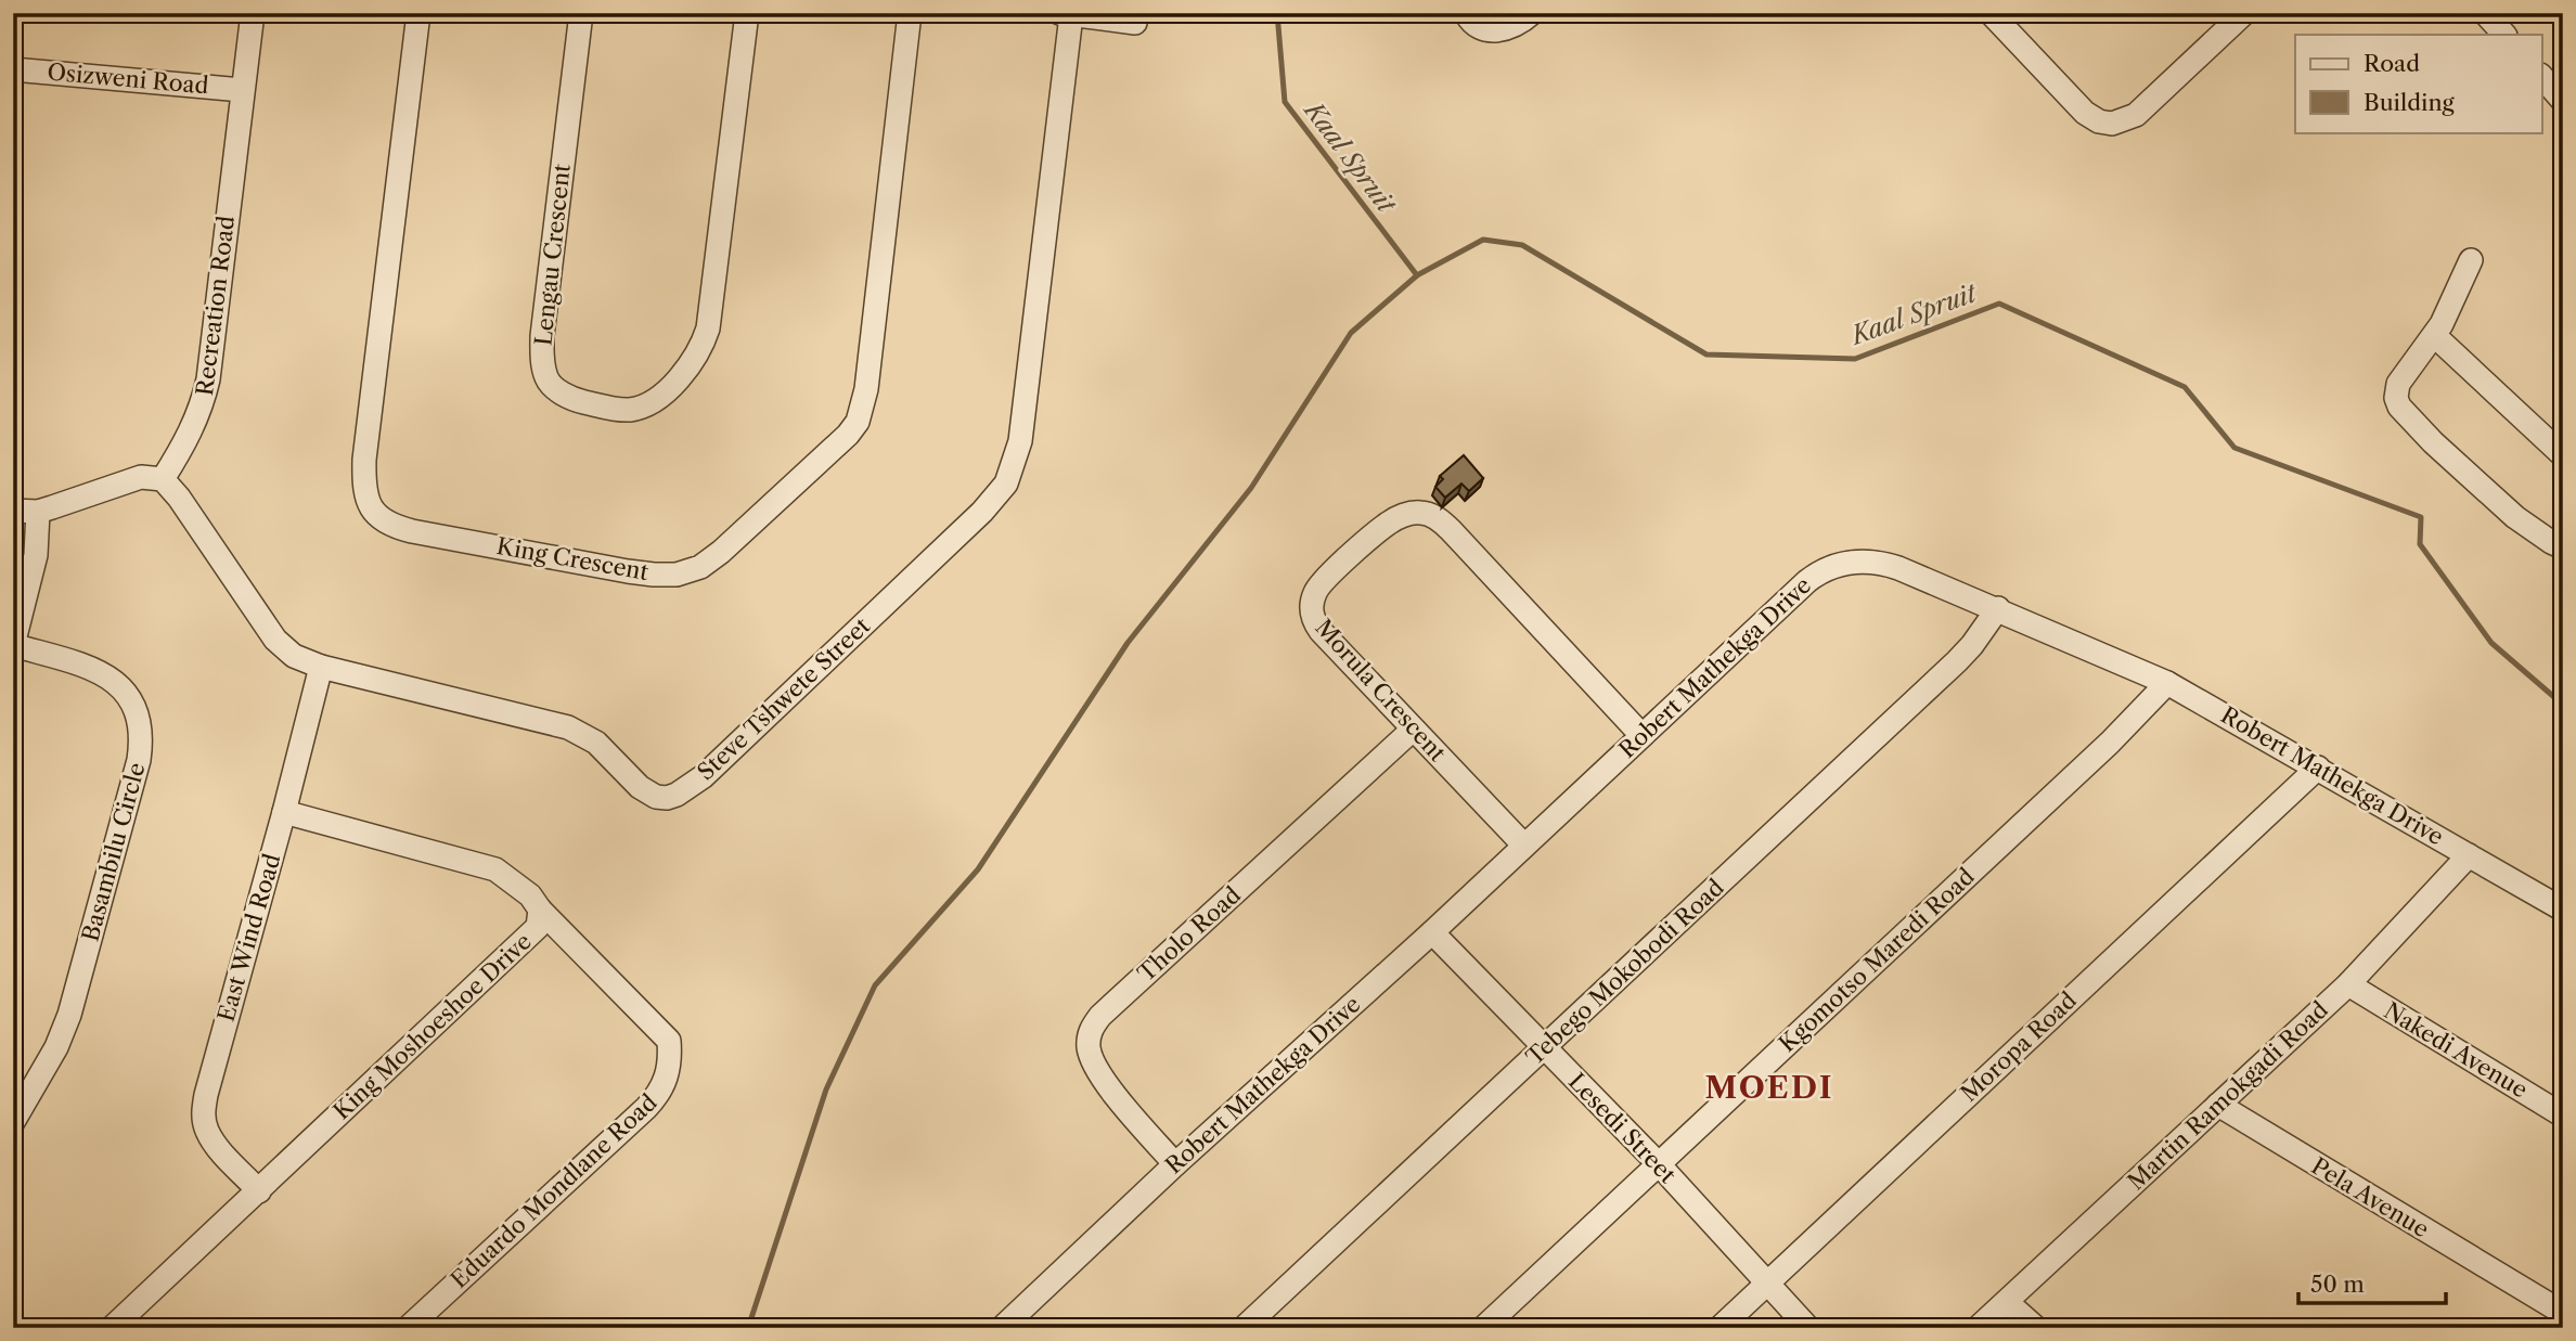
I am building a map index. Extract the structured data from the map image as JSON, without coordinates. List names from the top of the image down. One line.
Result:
{"streets":{"street":["Osizweni Road","Lengau Crescent","Recreation Road","King Crescent","Robert Mathekga Drive","Morula Crescent","Steve Tshwete Street","Basambilu Circle","Tholo Road","East Wind Road","Kgomotso Maredi Road","Tebego Mokobodi Road","King Moshoeshoe Drive","Moropa Road","Nakedi Avenue","Martin Ramokgadi Road","Lesedi Street","Eduardo Mondlane Road","Pela Avenue"]},"crossings":[["Osizweni Road","Recreation Road"],["Recreation Road","Steve Tshwete Street"],["Robert Mathekga Drive","Morula Crescent"],["Robert Mathekga Drive","Tholo Road"],["Robert Mathekga Drive","Kgomotso Maredi Road"],["Robert Mathekga Drive","Tebego Mokobodi Road"],["Robert Mathekga Drive","Moropa Road"],["Robert Mathekga Drive","Martin Ramokgadi Road"],["Robert Mathekga Drive","Lesedi Street"],["Morula Crescent","Tholo Road"],["Steve Tshwete Street","East Wind Road"],["East Wind Road","King Moshoeshoe Drive"],["Kgomotso Maredi Road","Lesedi Street"],["Tebego Mokobodi Road","Lesedi Street"],["King Moshoeshoe Drive","Eduardo Mondlane Road"],["Moropa Road","Lesedi Street"],["Nakedi Avenue","Martin Ramokgadi Road"],["Martin Ramokgadi Road","Pela Avenue"]],"districts":["MOEDI"],"water":["Kaal Spruit"],"legend":["Road","Building"],"scale_bar":"50 m"}
